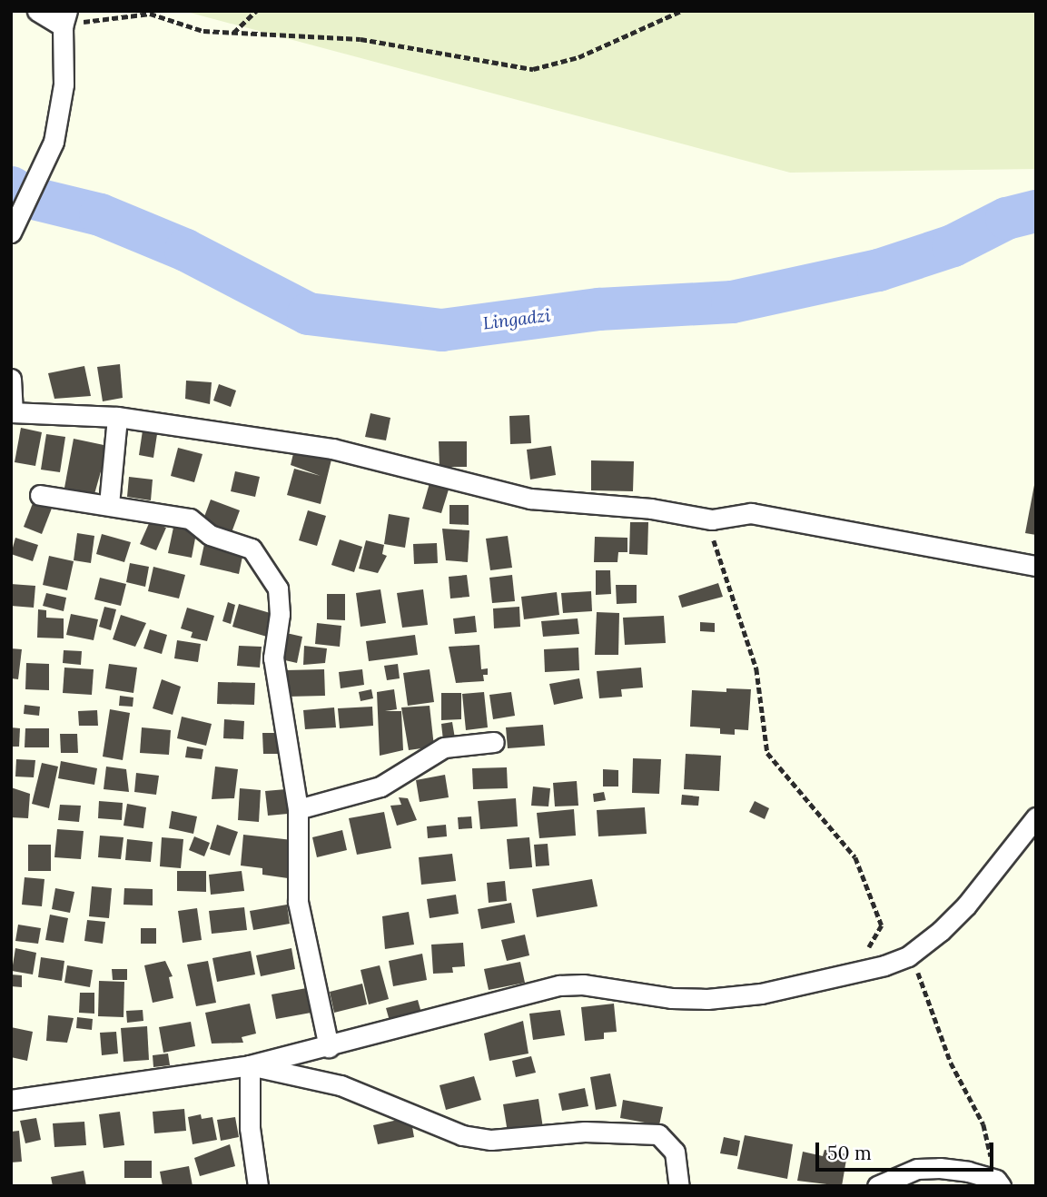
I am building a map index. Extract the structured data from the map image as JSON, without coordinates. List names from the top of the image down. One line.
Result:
{"water":["Lingadzi"],"scale_bar":"50 m"}
